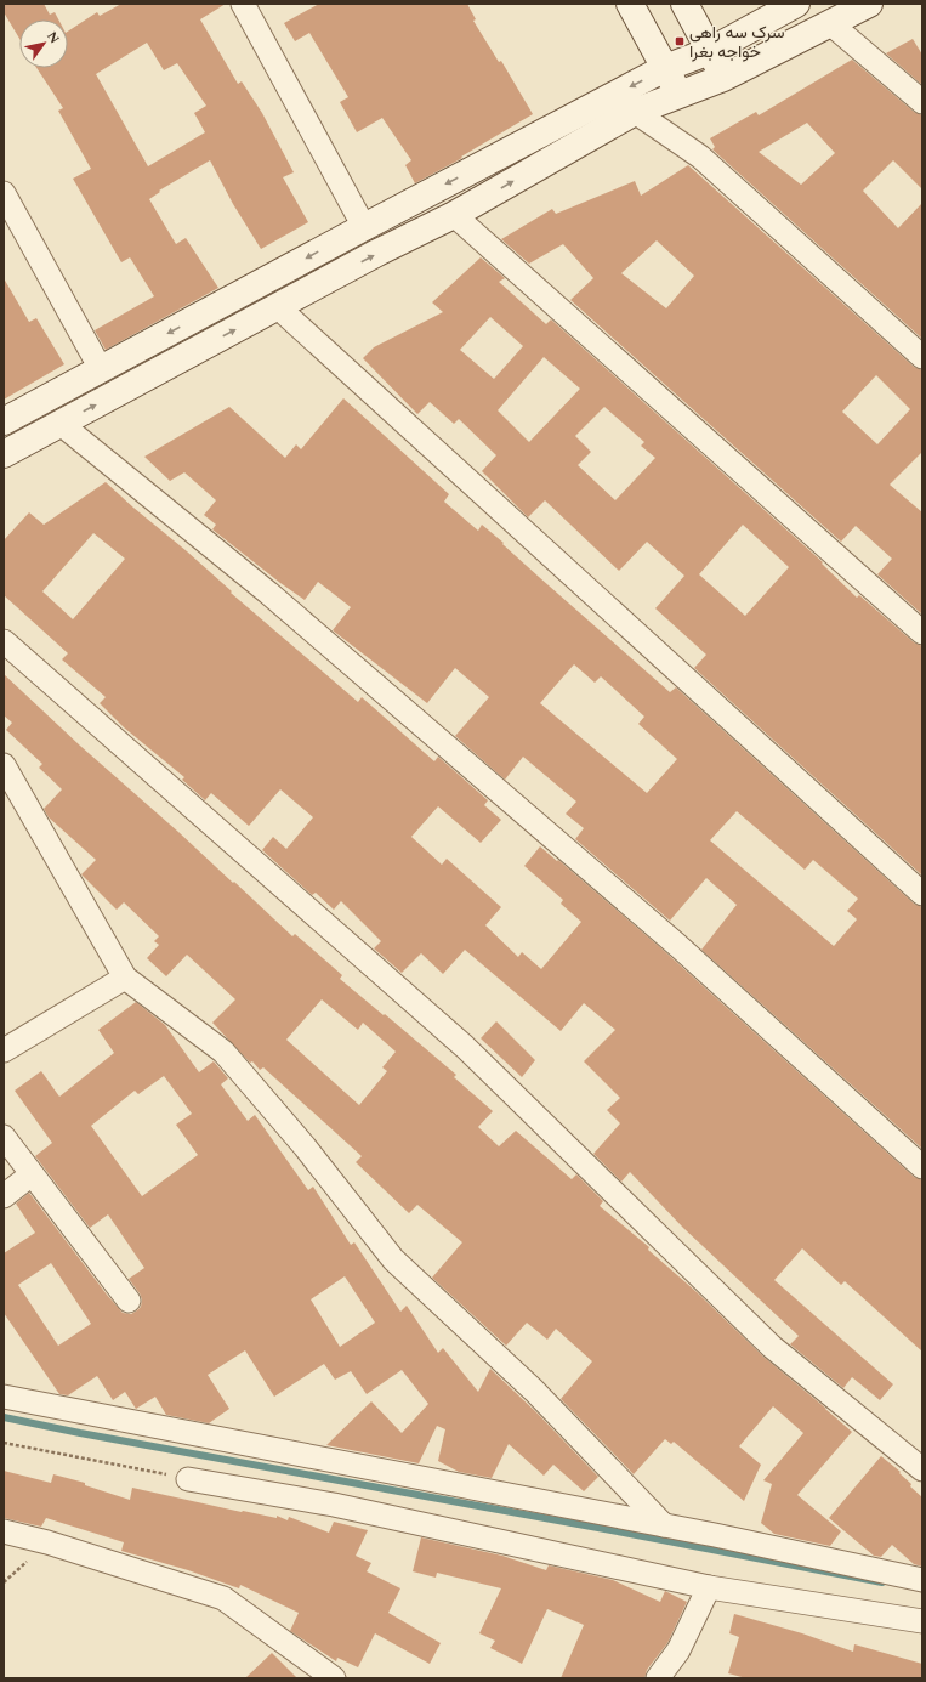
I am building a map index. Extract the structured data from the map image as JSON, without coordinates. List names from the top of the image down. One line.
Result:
{"places":{"transit":["سرک سه راهی خواجه بغرا"]},"north":"top right"}
